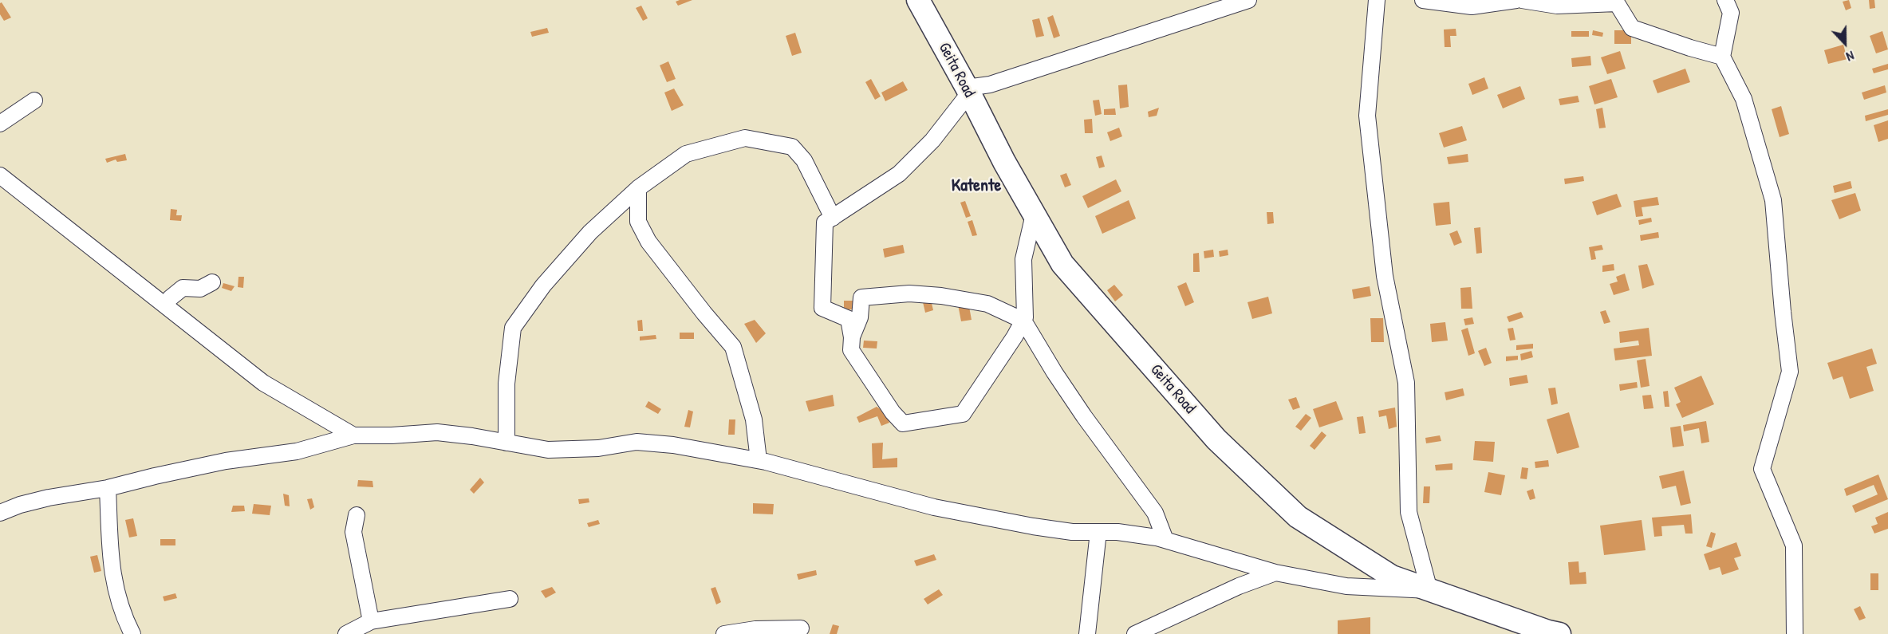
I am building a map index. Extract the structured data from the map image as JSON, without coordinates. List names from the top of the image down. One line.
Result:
{"streets":{"main road":["Geita Road"]},"districts":["Katente"],"north":"bottom"}
